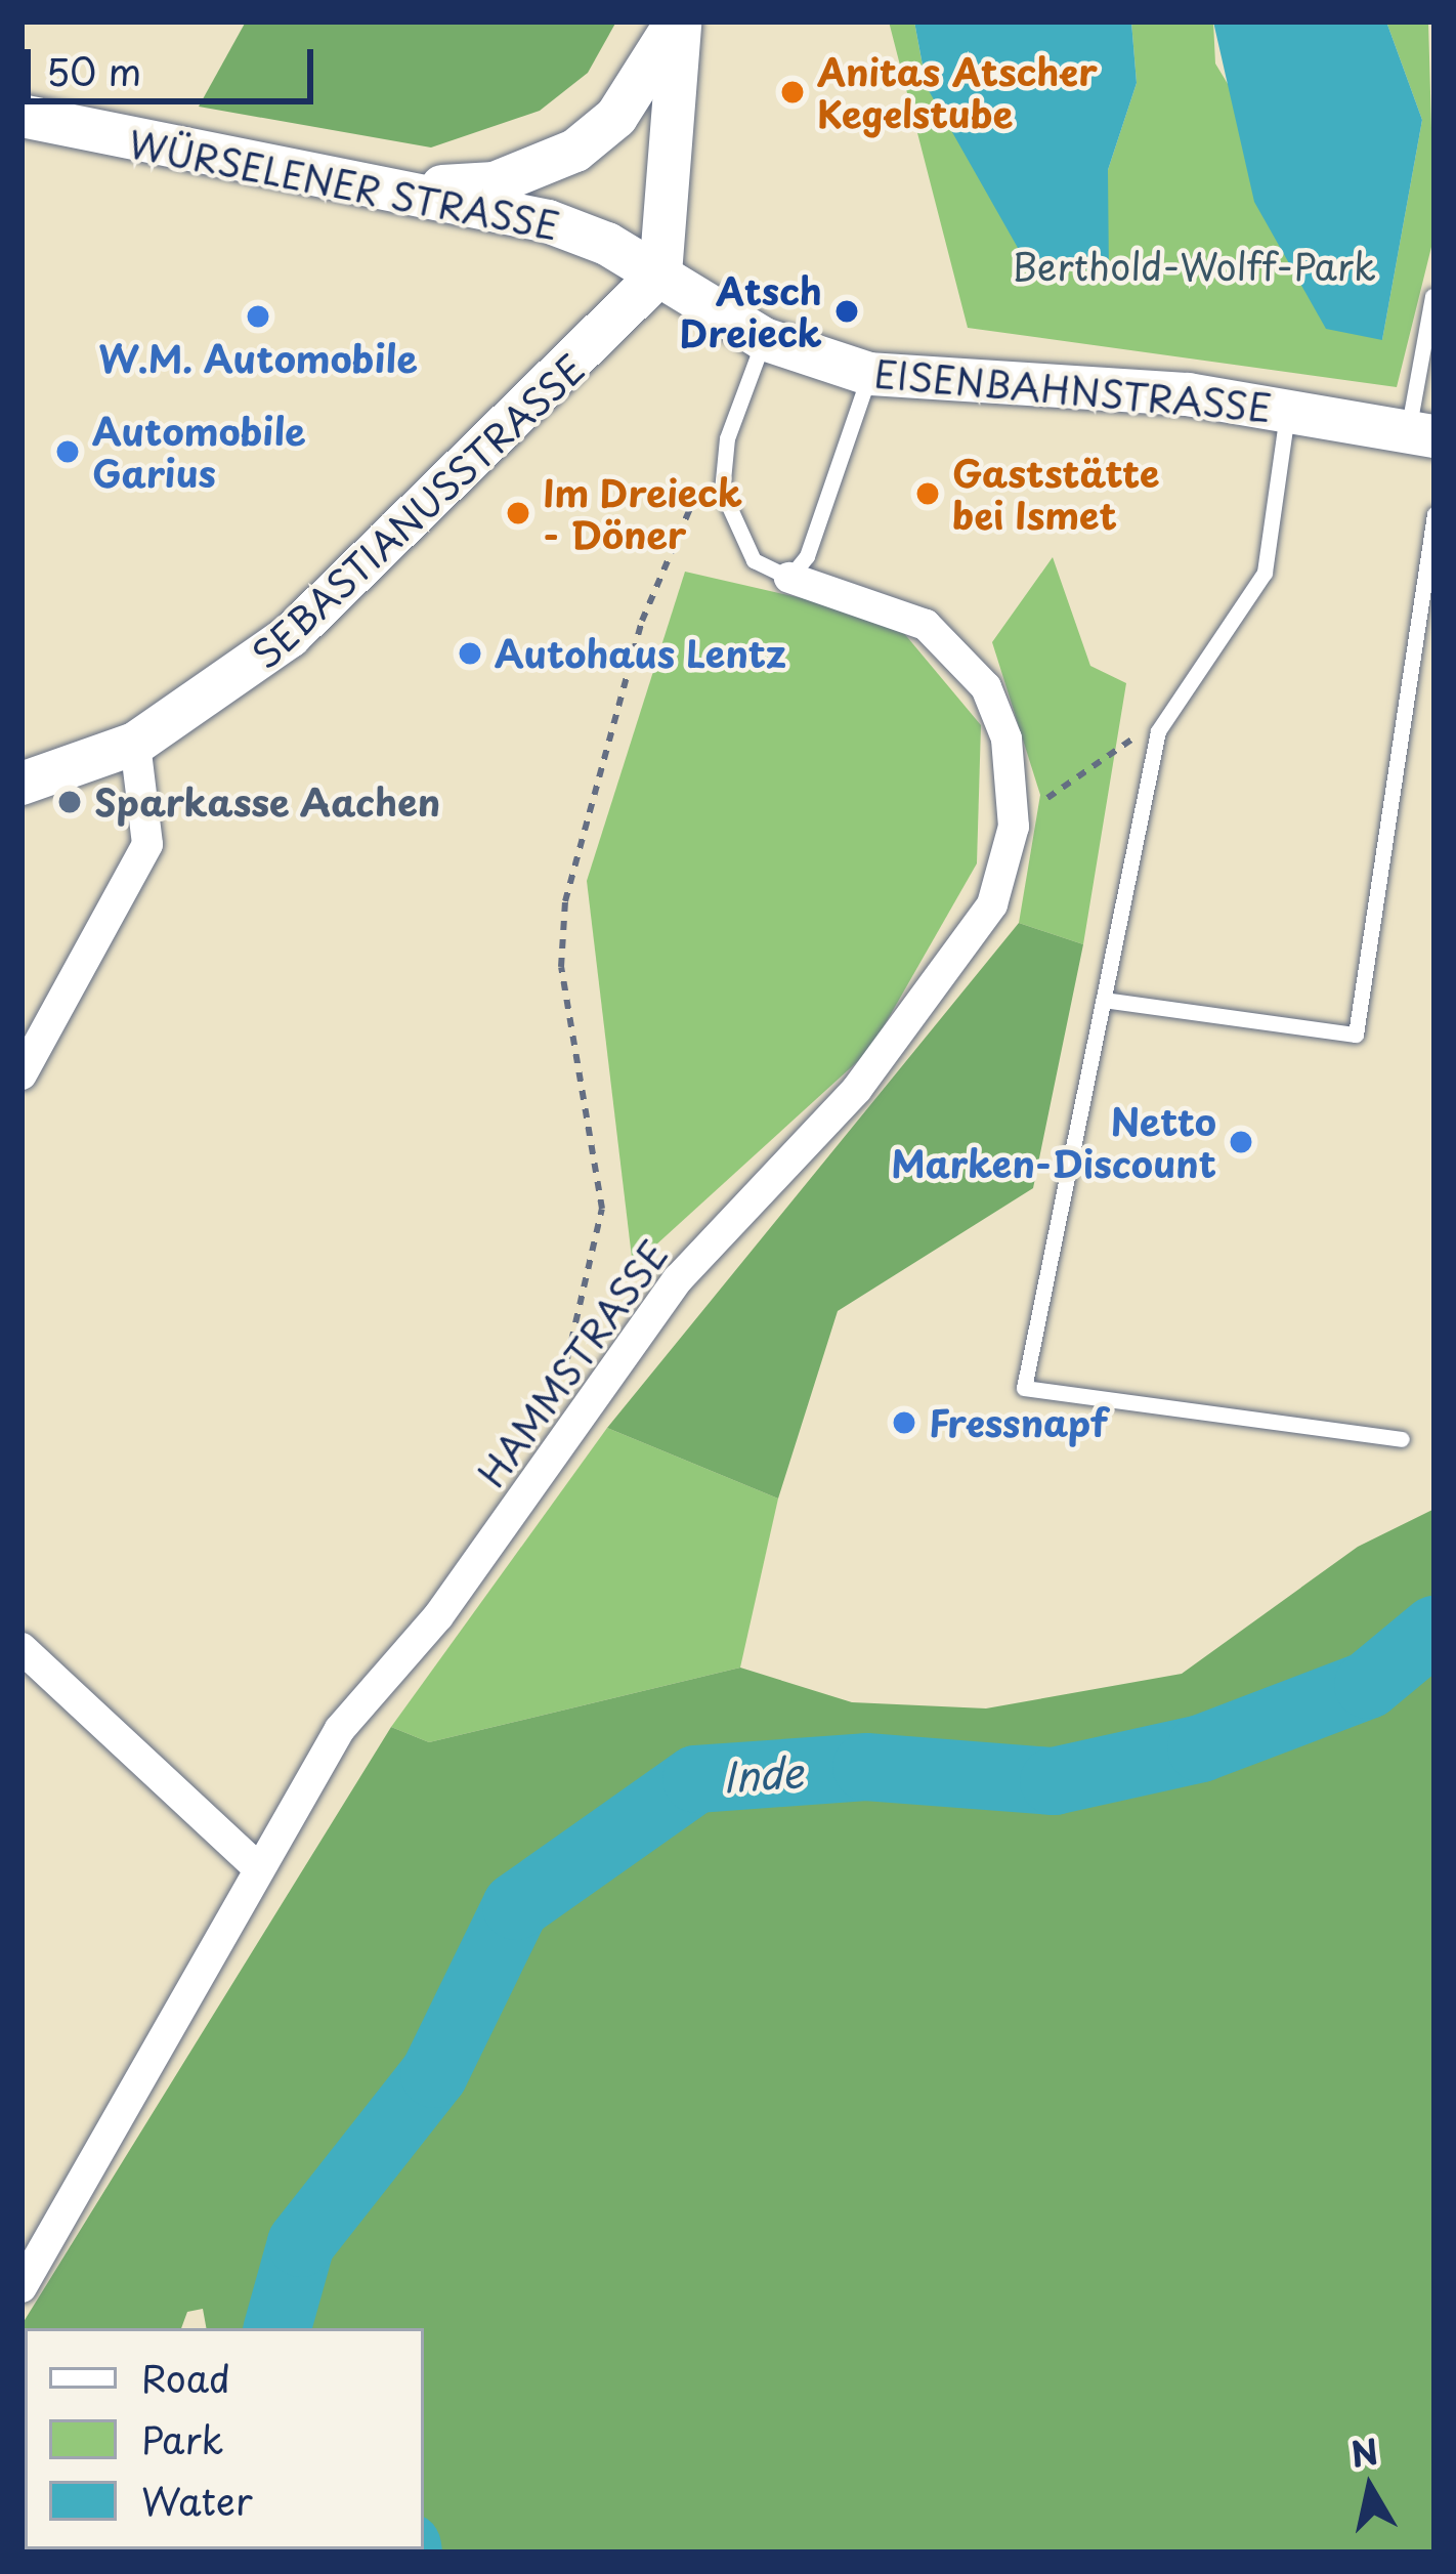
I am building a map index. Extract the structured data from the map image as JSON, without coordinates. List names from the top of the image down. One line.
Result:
{"streets":{"main road":["WÜRSELENER STRASSE","EISENBAHNSTRASSE","SEBASTIANUSSTRASSE"],"street":["HAMMSTRASSE"]},"crossings":[["WÜRSELENER STRASSE","EISENBAHNSTRASSE"],["WÜRSELENER STRASSE","SEBASTIANUSSTRASSE"],["EISENBAHNSTRASSE","SEBASTIANUSSTRASSE"]],"water":["Inde"],"parks":["Berthold-Wolff-Park"],"places":["Anitas Atscher Kegelstube","Atsch Dreieck","W.M. Automobile","Automobile Garius","Gaststätte bei Ismet","Im Dreieck - Döner","Autohaus Lentz","Sparkasse Aachen","Netto Marken-Discount","Fressnapf"],"legend":["Road","Park","Water"],"scale_bar":"50 m","north":"top"}
